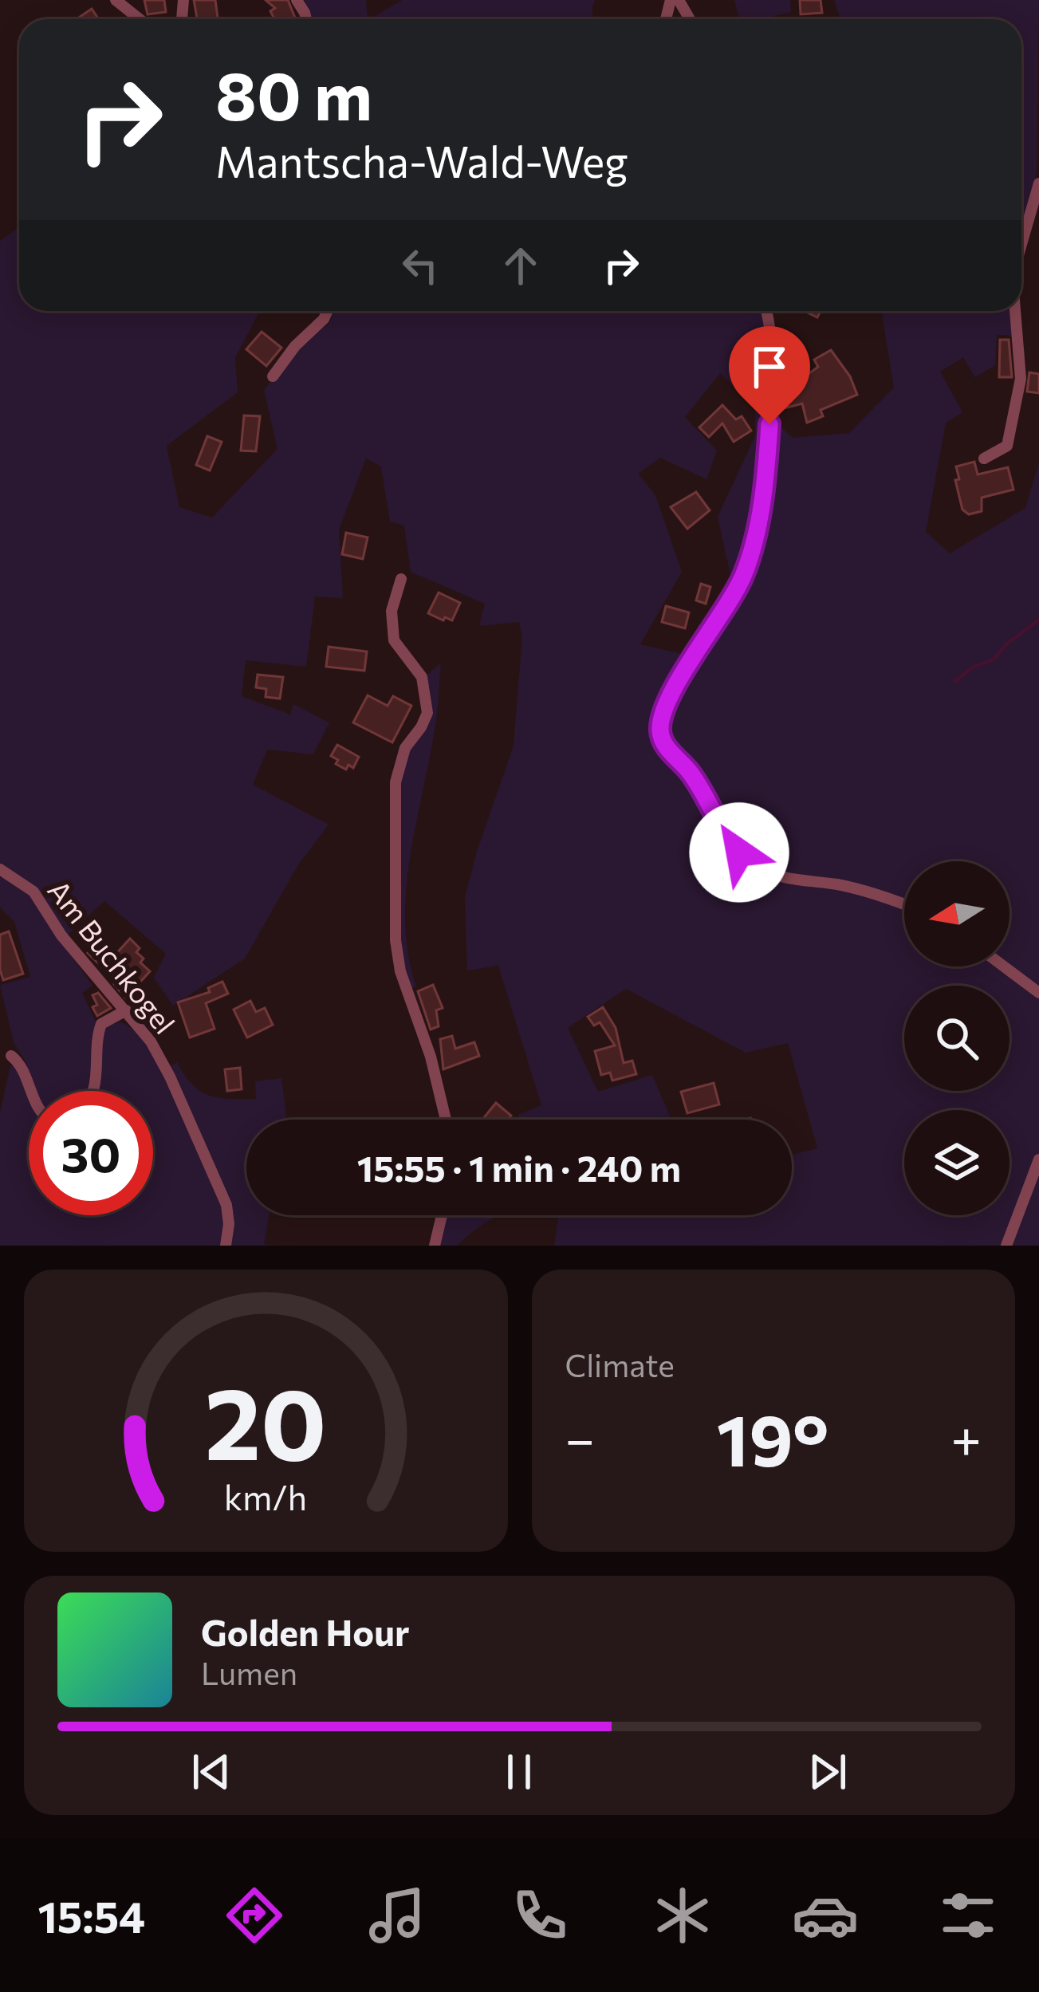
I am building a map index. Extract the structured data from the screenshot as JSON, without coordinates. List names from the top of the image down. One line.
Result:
{"streets":{"street":["Am Buchkogel"]},"north":"left","page":{"turn":["80 m","Mantscha-Wald-Weg"],"limit":"30","trip":"15:55 · 1 min · 240 m","tile":"Climate","heat":["−","19°","+"],"song":["Golden Hour","Lumen"],"tabs":"15:54","gauge":["20","km/h"]}}
